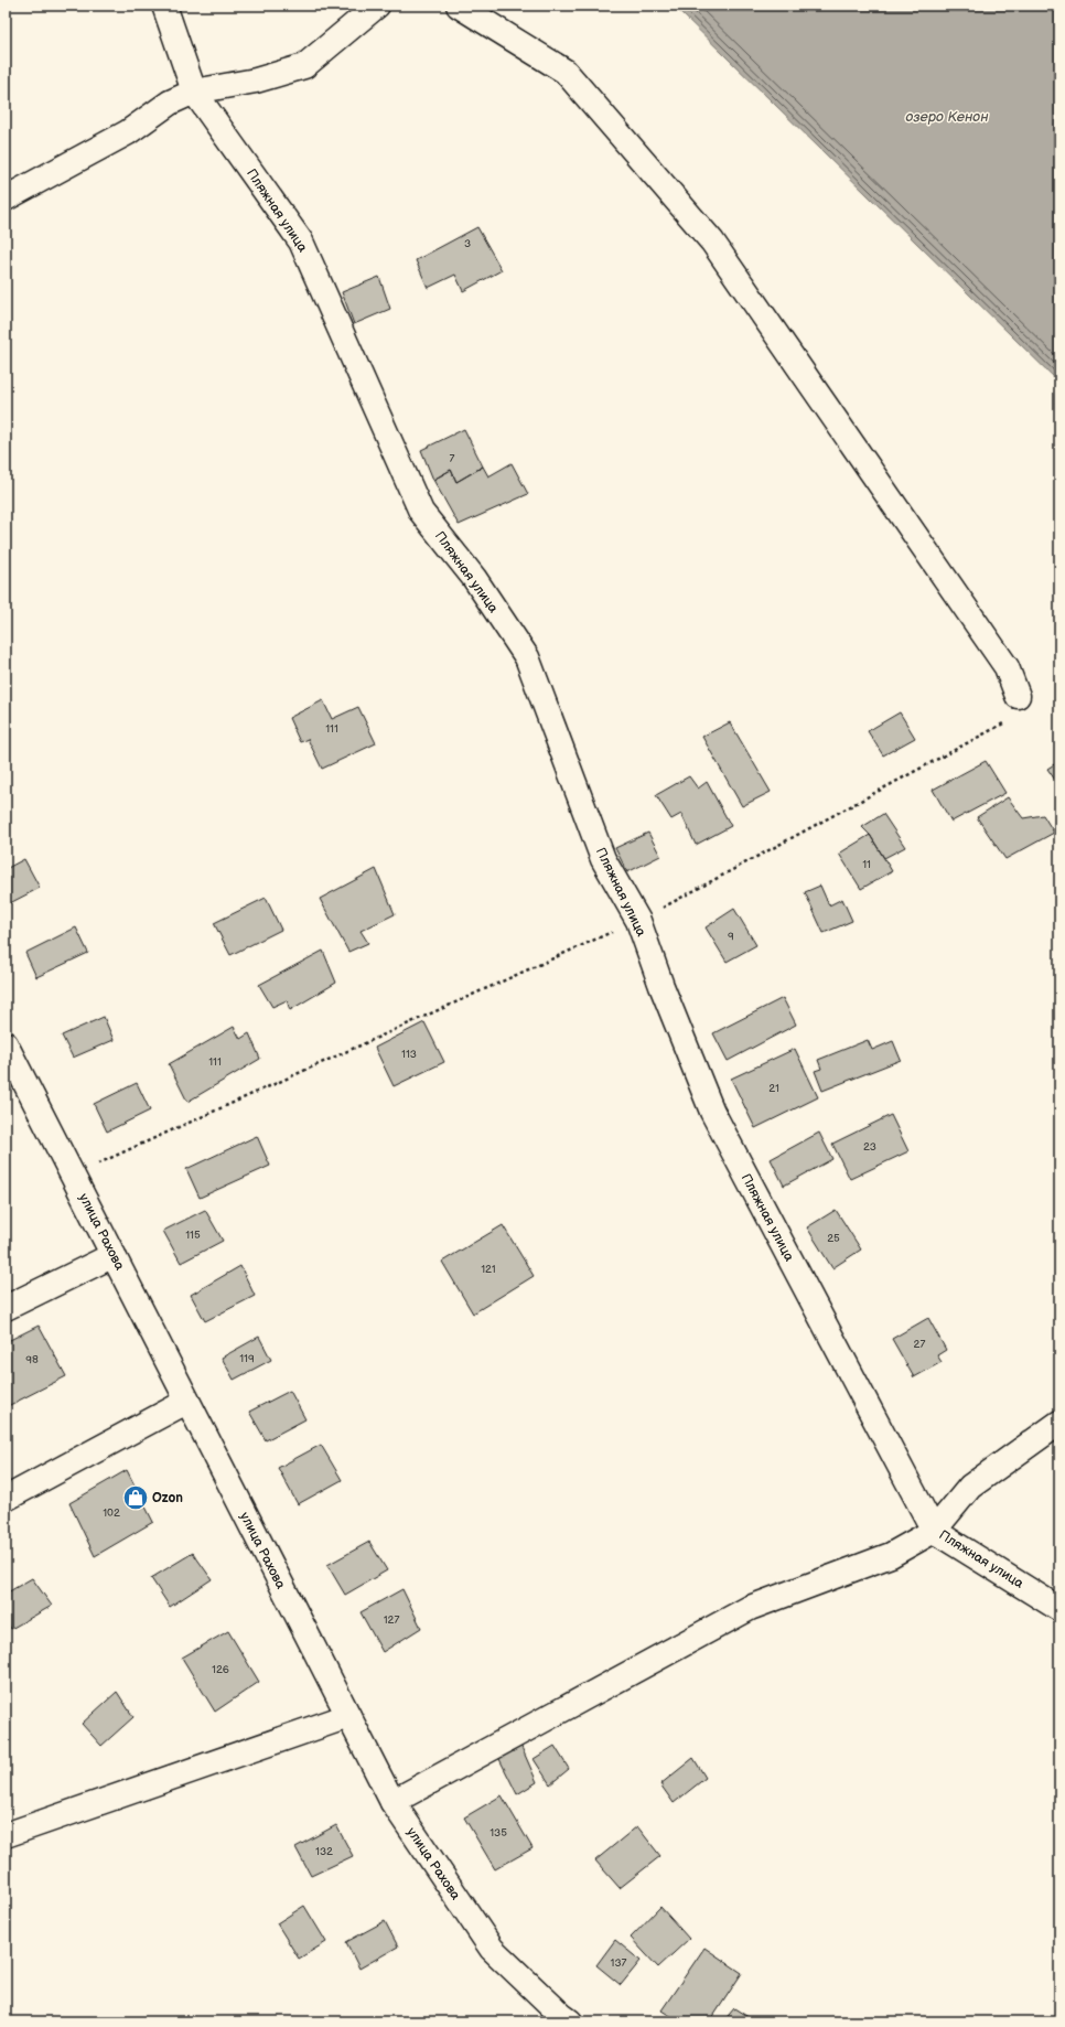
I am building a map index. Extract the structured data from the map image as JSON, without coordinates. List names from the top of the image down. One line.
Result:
{"streets":{"street":["Пляжная улица","улица Рахова"]},"water":["озеро Кенон"],"places":{"shop":["Ozon"]},"house_numbers":["3","7","111","11","9","113","111","21","23","115","25","121","27","119","98","102","127","126","135","132","137"]}
